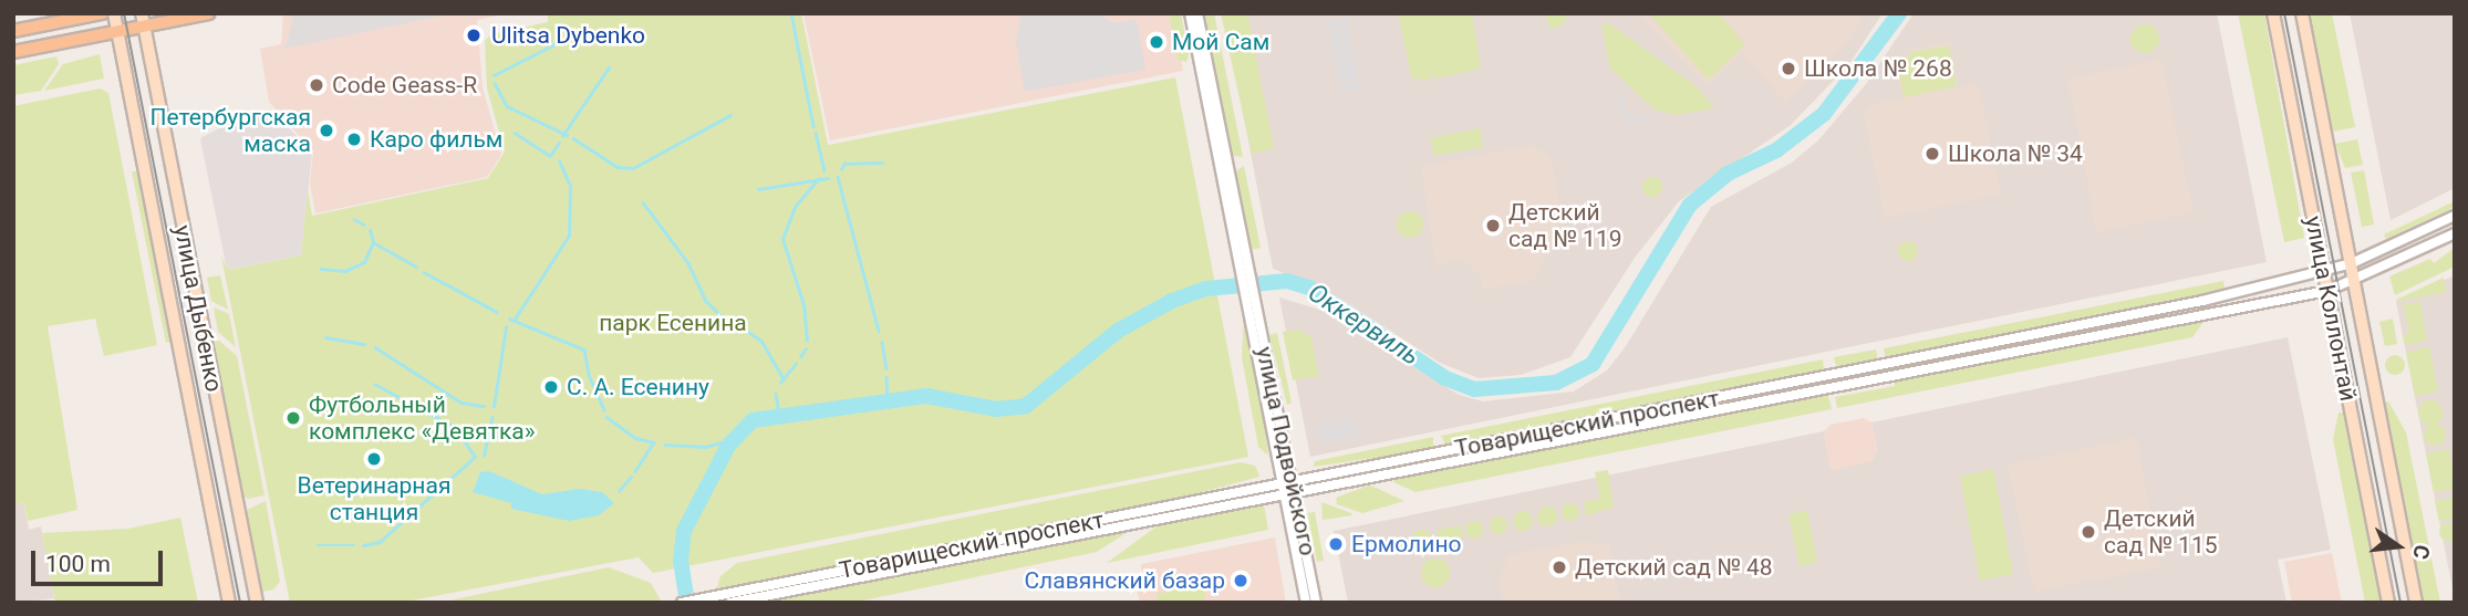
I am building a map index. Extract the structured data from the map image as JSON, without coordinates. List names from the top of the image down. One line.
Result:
{"streets":{"main road":["улица Дыбенко","улица Коллонтай"],"street":["Товарищеский проспект","улица Подвойского"]},"crossings":[["улица Коллонтай","Товарищеский проспект"],["Товарищеский проспект","улица Подвойского"]],"water":["Оккервиль"],"parks":["парк Есенина"],"places":["Ulitsa Dybenko","Мой Сам","Школа № 268","Code Geass-R","Петербургская маска","Каро фильм","Школа № 34","Детский сад № 119","С. А. Есенину","Футбольный комплекс «Девятка»","Ветеринарная станция","Детский сад № 115","Ермолино","Детский сад № 48","Славянский базар"],"scale_bar":"100 m","north":"right"}
